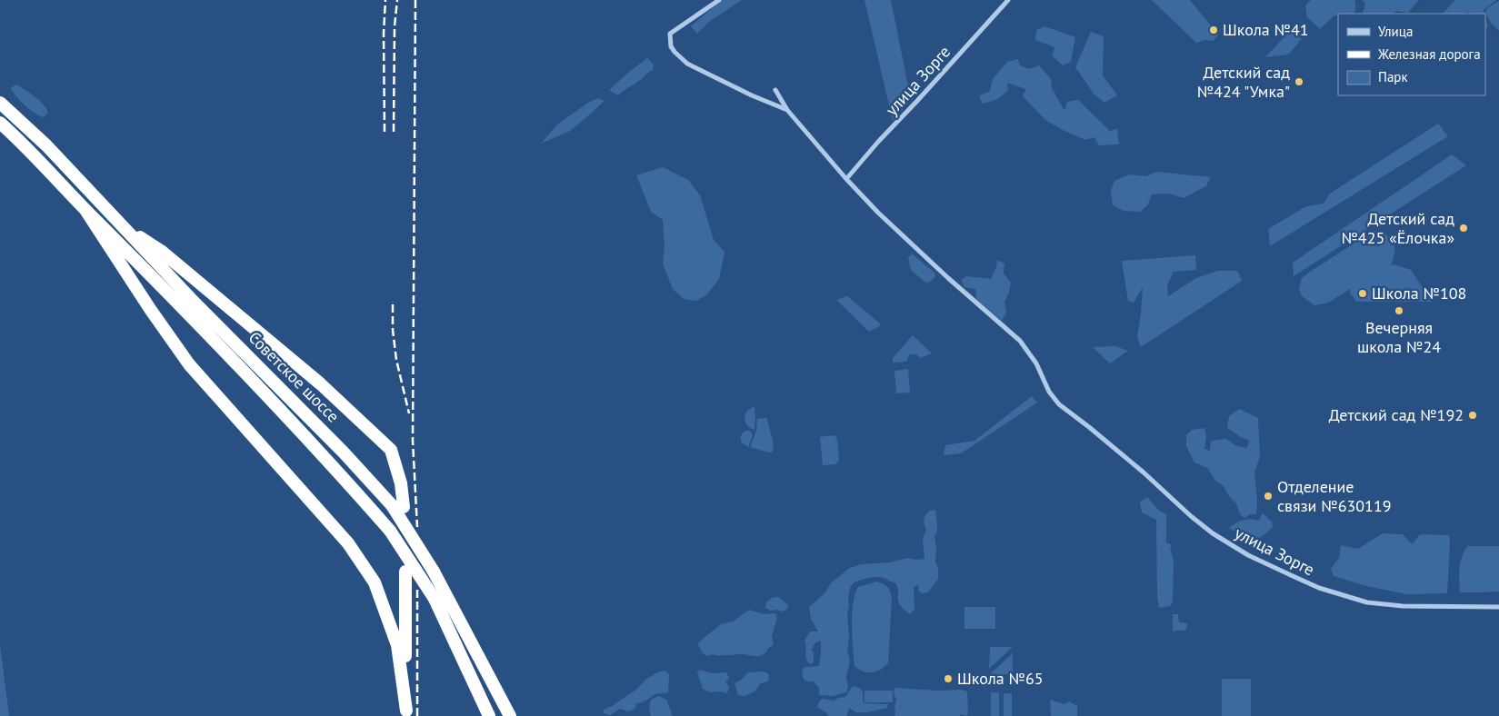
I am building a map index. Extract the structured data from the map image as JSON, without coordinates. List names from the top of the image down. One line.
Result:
{"streets":{"highway":["Советское шоссе"],"street":["улица Зорге"]},"places":["Школа №41","Детский сад №424 \"Умка\"","Детский сад №425 «Ёлочка»","Школа №108","Вечерняя школа №24","Детский сад №192","Отделение связи №630119","Школа №65"],"legend":["Улица","Железная дорога","Парк"]}
